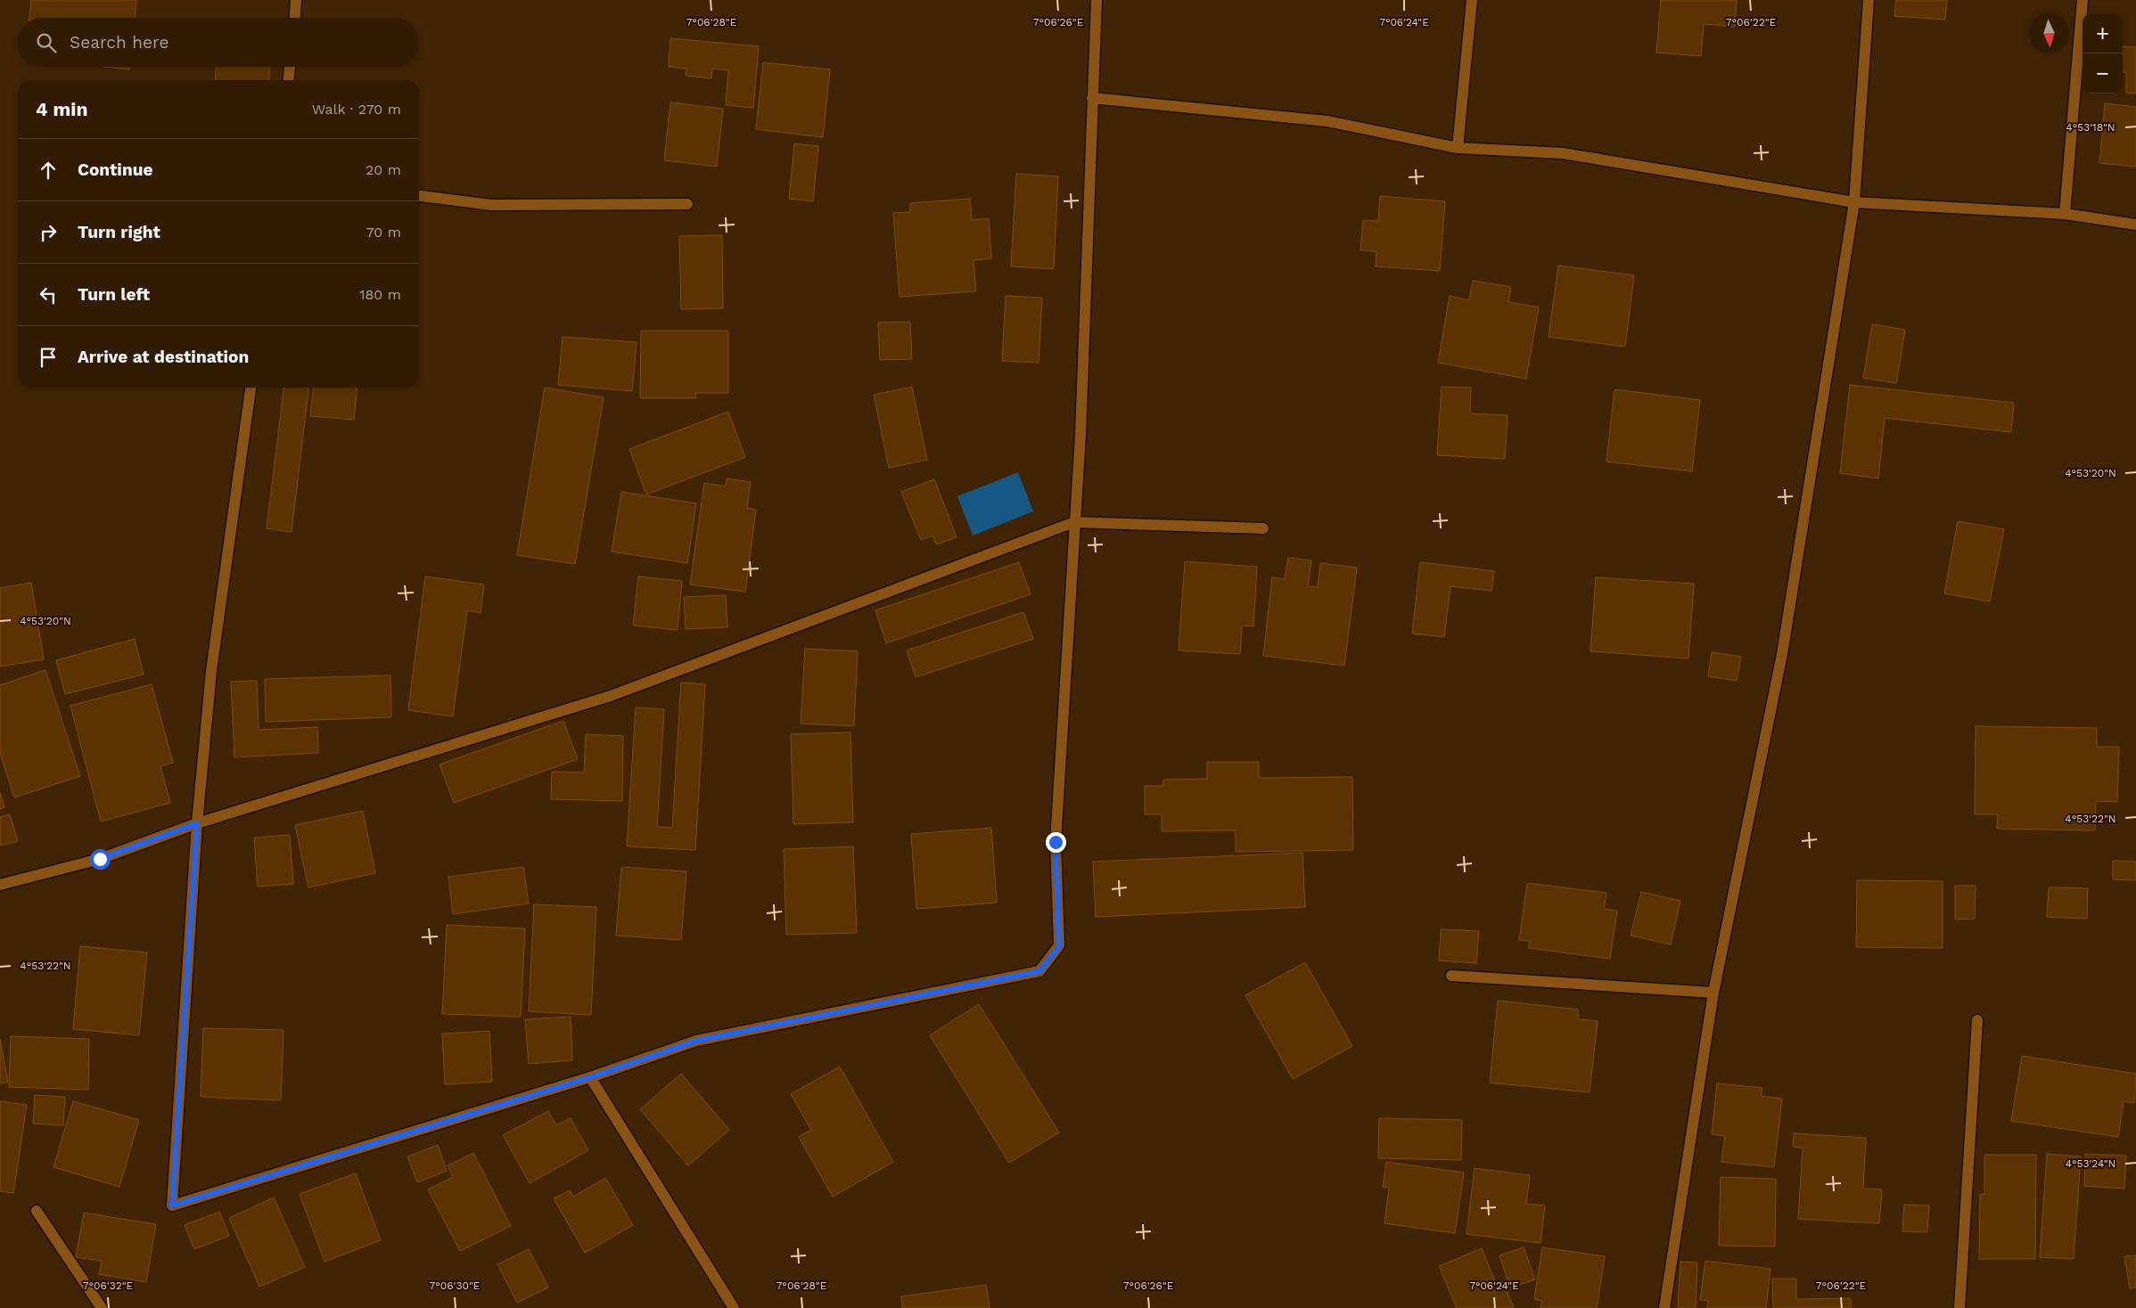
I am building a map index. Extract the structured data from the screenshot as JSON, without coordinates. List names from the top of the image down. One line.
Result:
{"north":"bottom","page":{"map_buttons":["+","−"],"search":"Search here","heading":["4 min","Walk · 270 m"],"list":[["Continue","20 m"],["Turn right","70 m"],["Turn left","180 m"],"Arrive at destination"]},"coordinates":["7°06'28\"E","7°06'26\"E","7°06'24\"E","7°06'22\"E","4°53'18\"N","4°53'20\"N","4°53'22\"N","4°53'24\"N","7°06'32\"E","7°06'30\"E"]}
